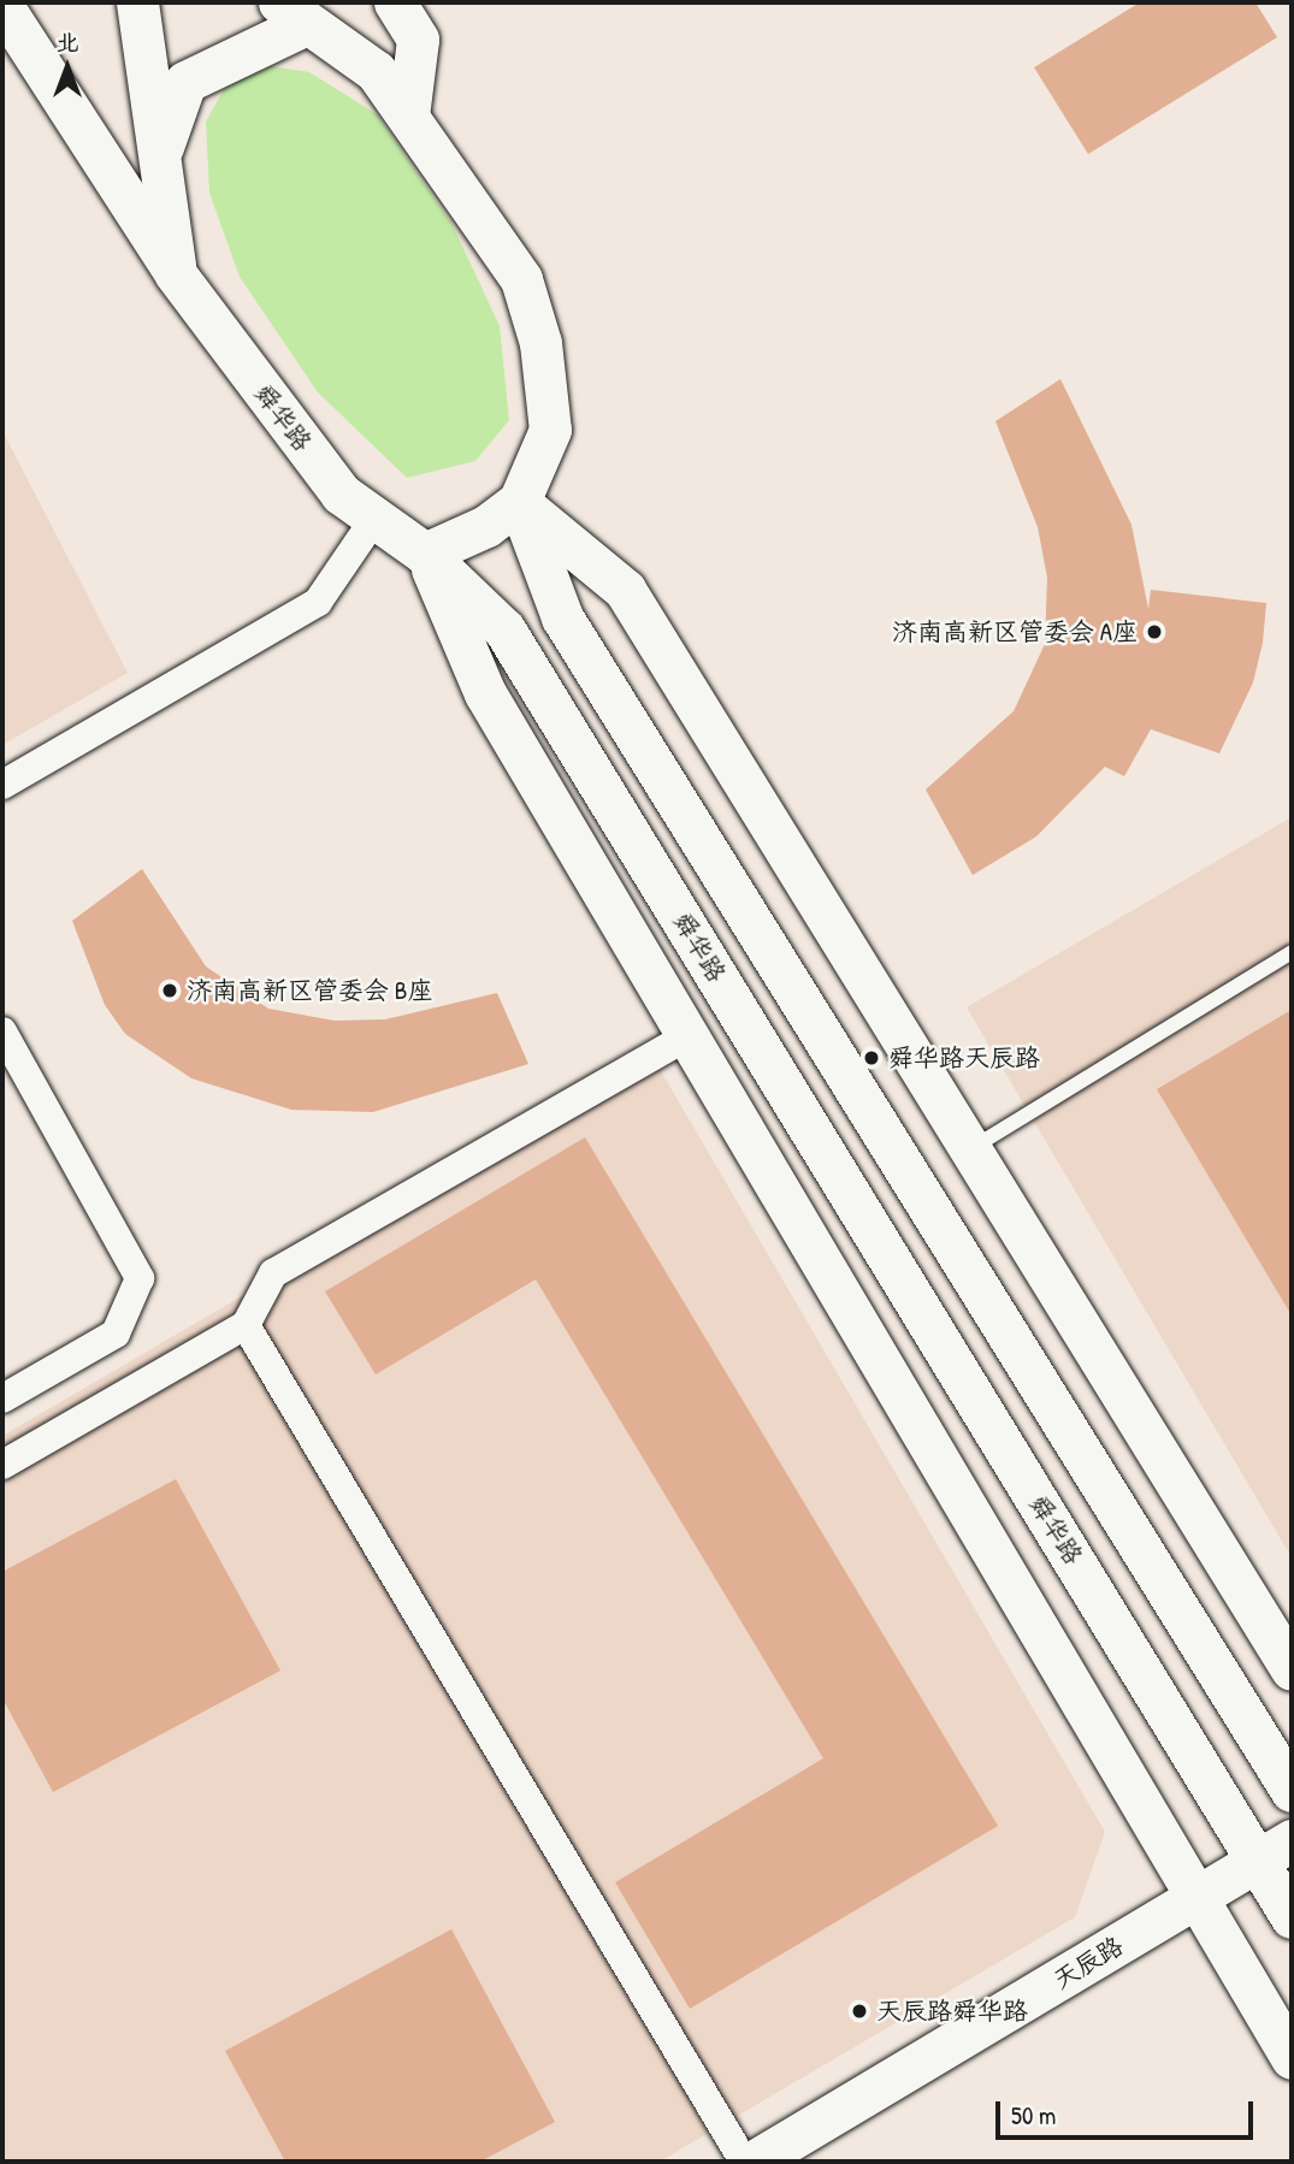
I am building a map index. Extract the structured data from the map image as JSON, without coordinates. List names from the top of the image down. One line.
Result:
{"streets":{"main road":["舜华路","天辰路"]},"crossings":[["舜华路","天辰路"]],"places":["济南高新区管委会 A座","济南高新区管委会 B座","舜华路天辰路","天辰路舜华路"],"scale_bar":"50 m","north":"top"}
